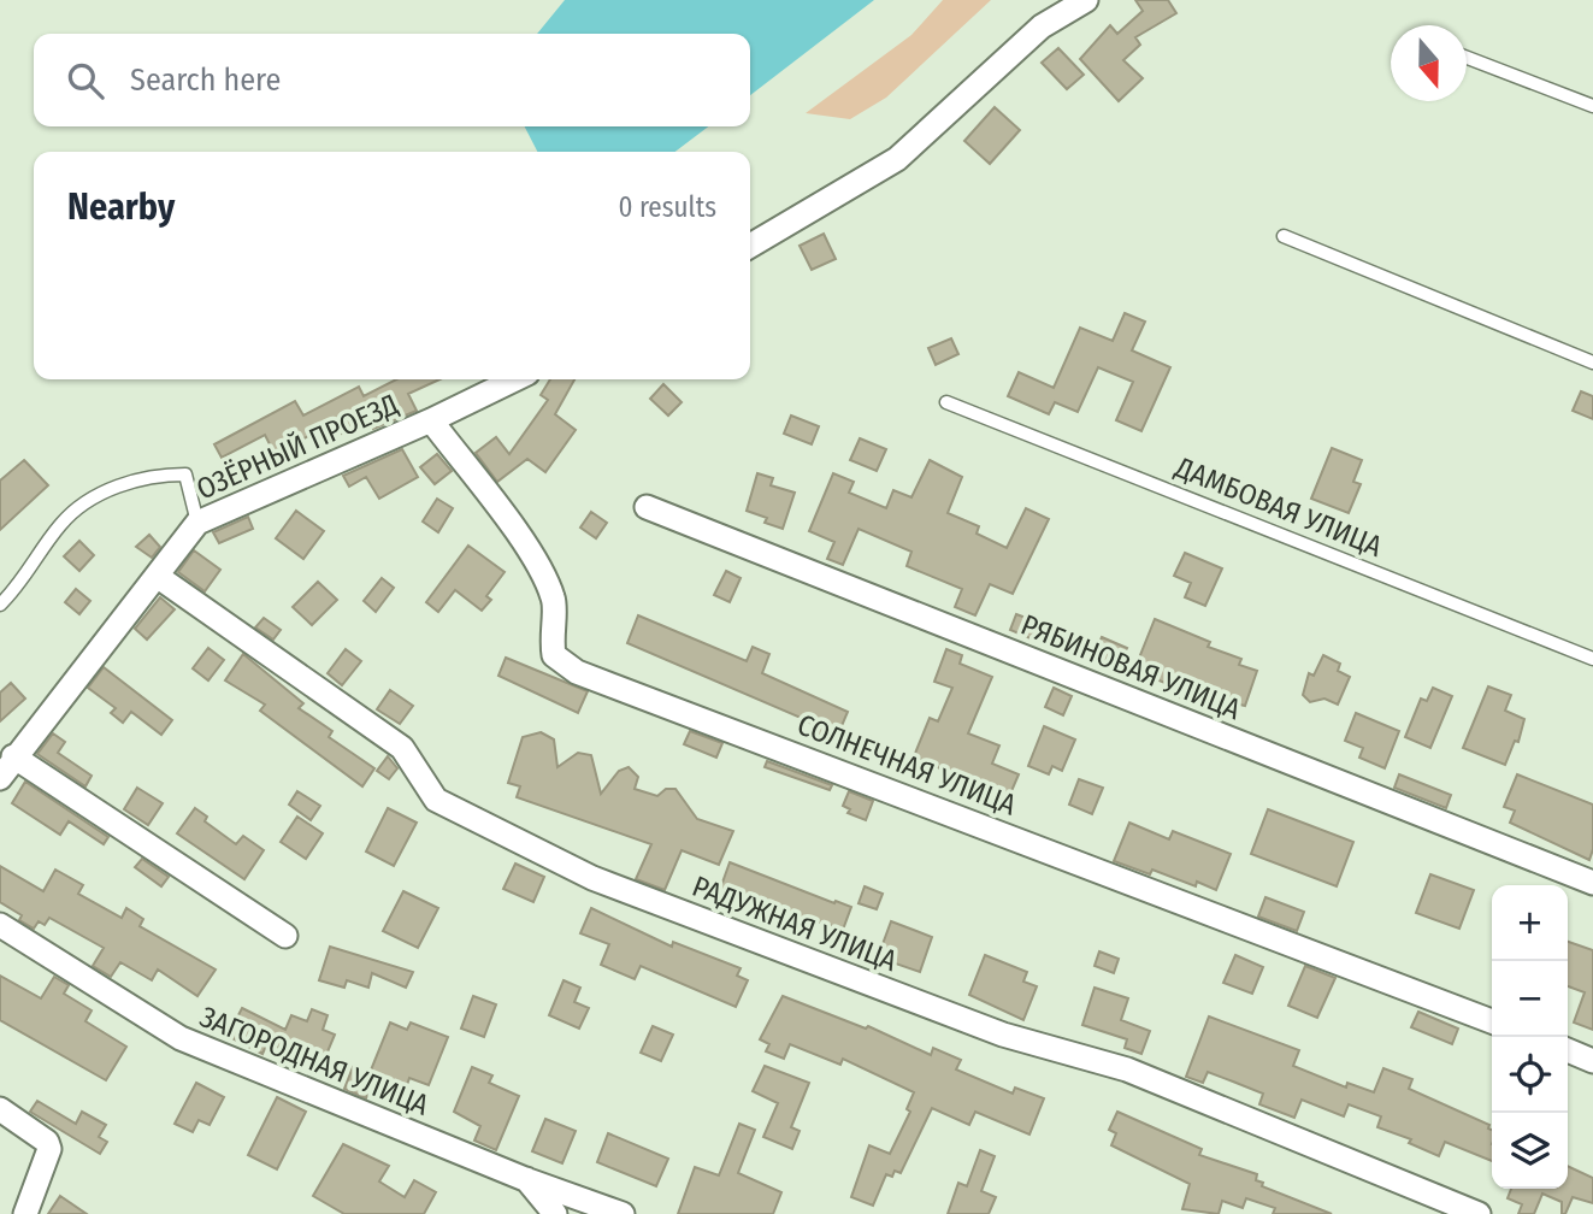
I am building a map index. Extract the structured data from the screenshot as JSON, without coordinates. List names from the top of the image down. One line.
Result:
{"streets":{"street":["ОЗЁРНЫЙ ПРОЕЗД","РЯБИНОВАЯ УЛИЦА","СОЛНЕЧНАЯ УЛИЦА","РАДУЖНАЯ УЛИЦА","ЗАГОРОДНАЯ УЛИЦА"],"lane":["ДАМБОВАЯ УЛИЦА"]},"crossings":[["ОЗЁРНЫЙ ПРОЕЗД","СОЛНЕЧНАЯ УЛИЦА"],["ОЗЁРНЫЙ ПРОЕЗД","РАДУЖНАЯ УЛИЦА"]],"north":"bottom","page":{"search":"Search here","heading":["Nearby","0 results"],"map_buttons":["+","−"]}}
